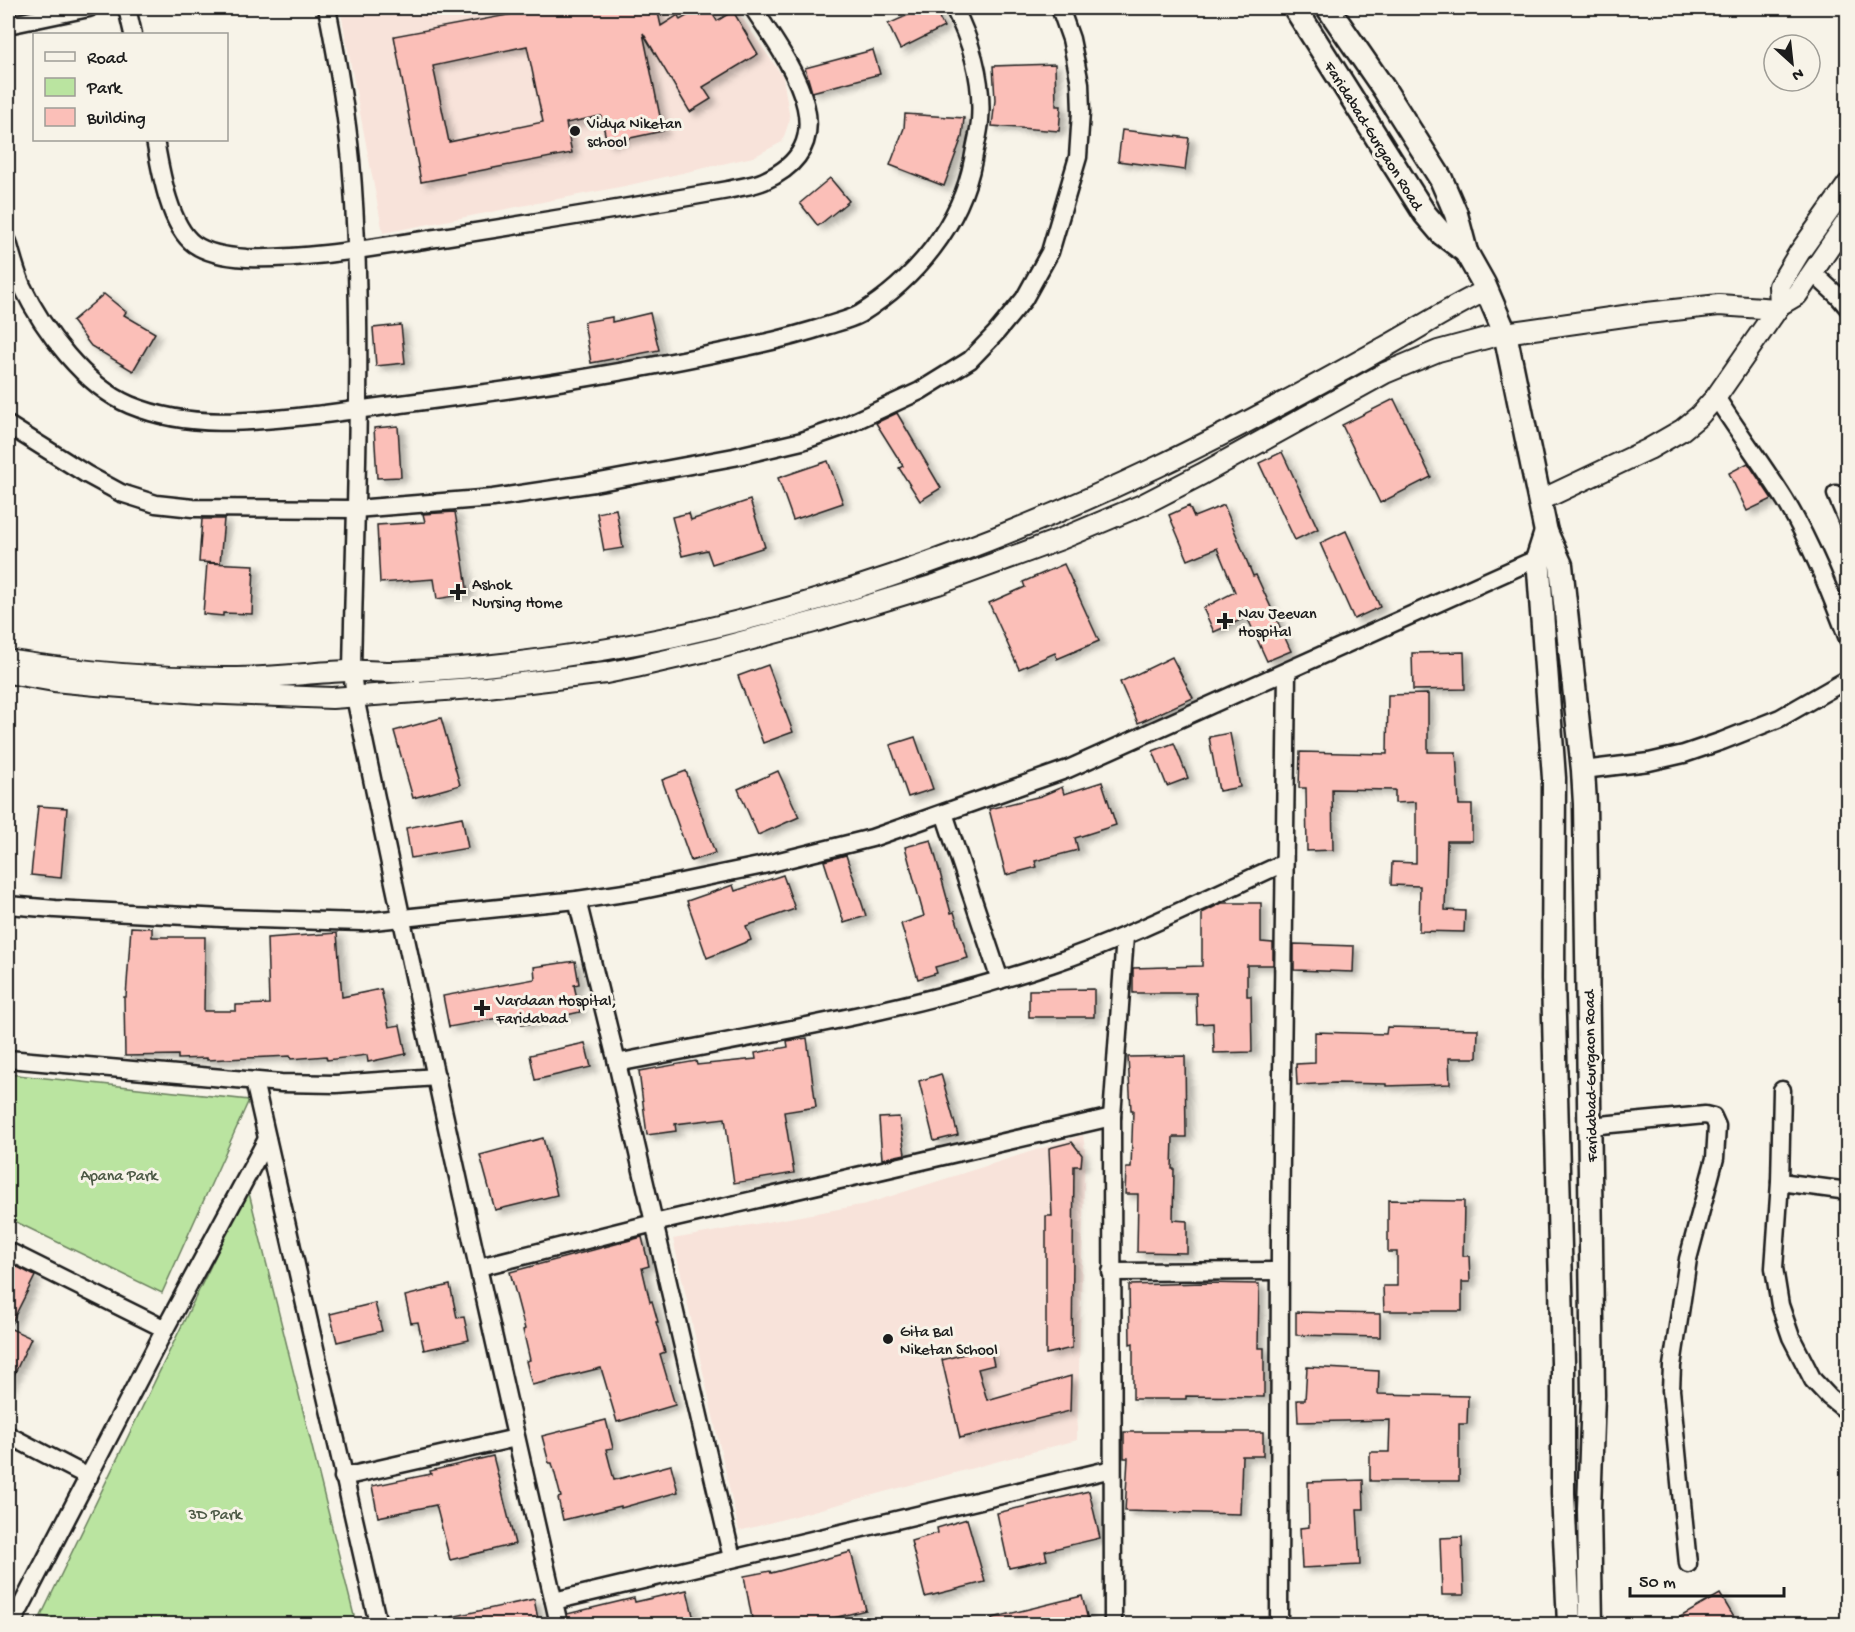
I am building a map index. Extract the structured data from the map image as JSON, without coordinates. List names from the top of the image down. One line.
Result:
{"streets":{"main road":["Faridabad-Gurgaon Road"]},"parks":["Apana Park","3D Park"],"places":{"other":["Vidya Niketan school","Gita Bal Niketan School"],"health":["Ashok Nursing Home","Nav Jeevan Hospital","Vardaan Hospital, Faridabad"]},"legend":["Road","Park","Building"],"scale_bar":"50 m","north":"bottom right"}
